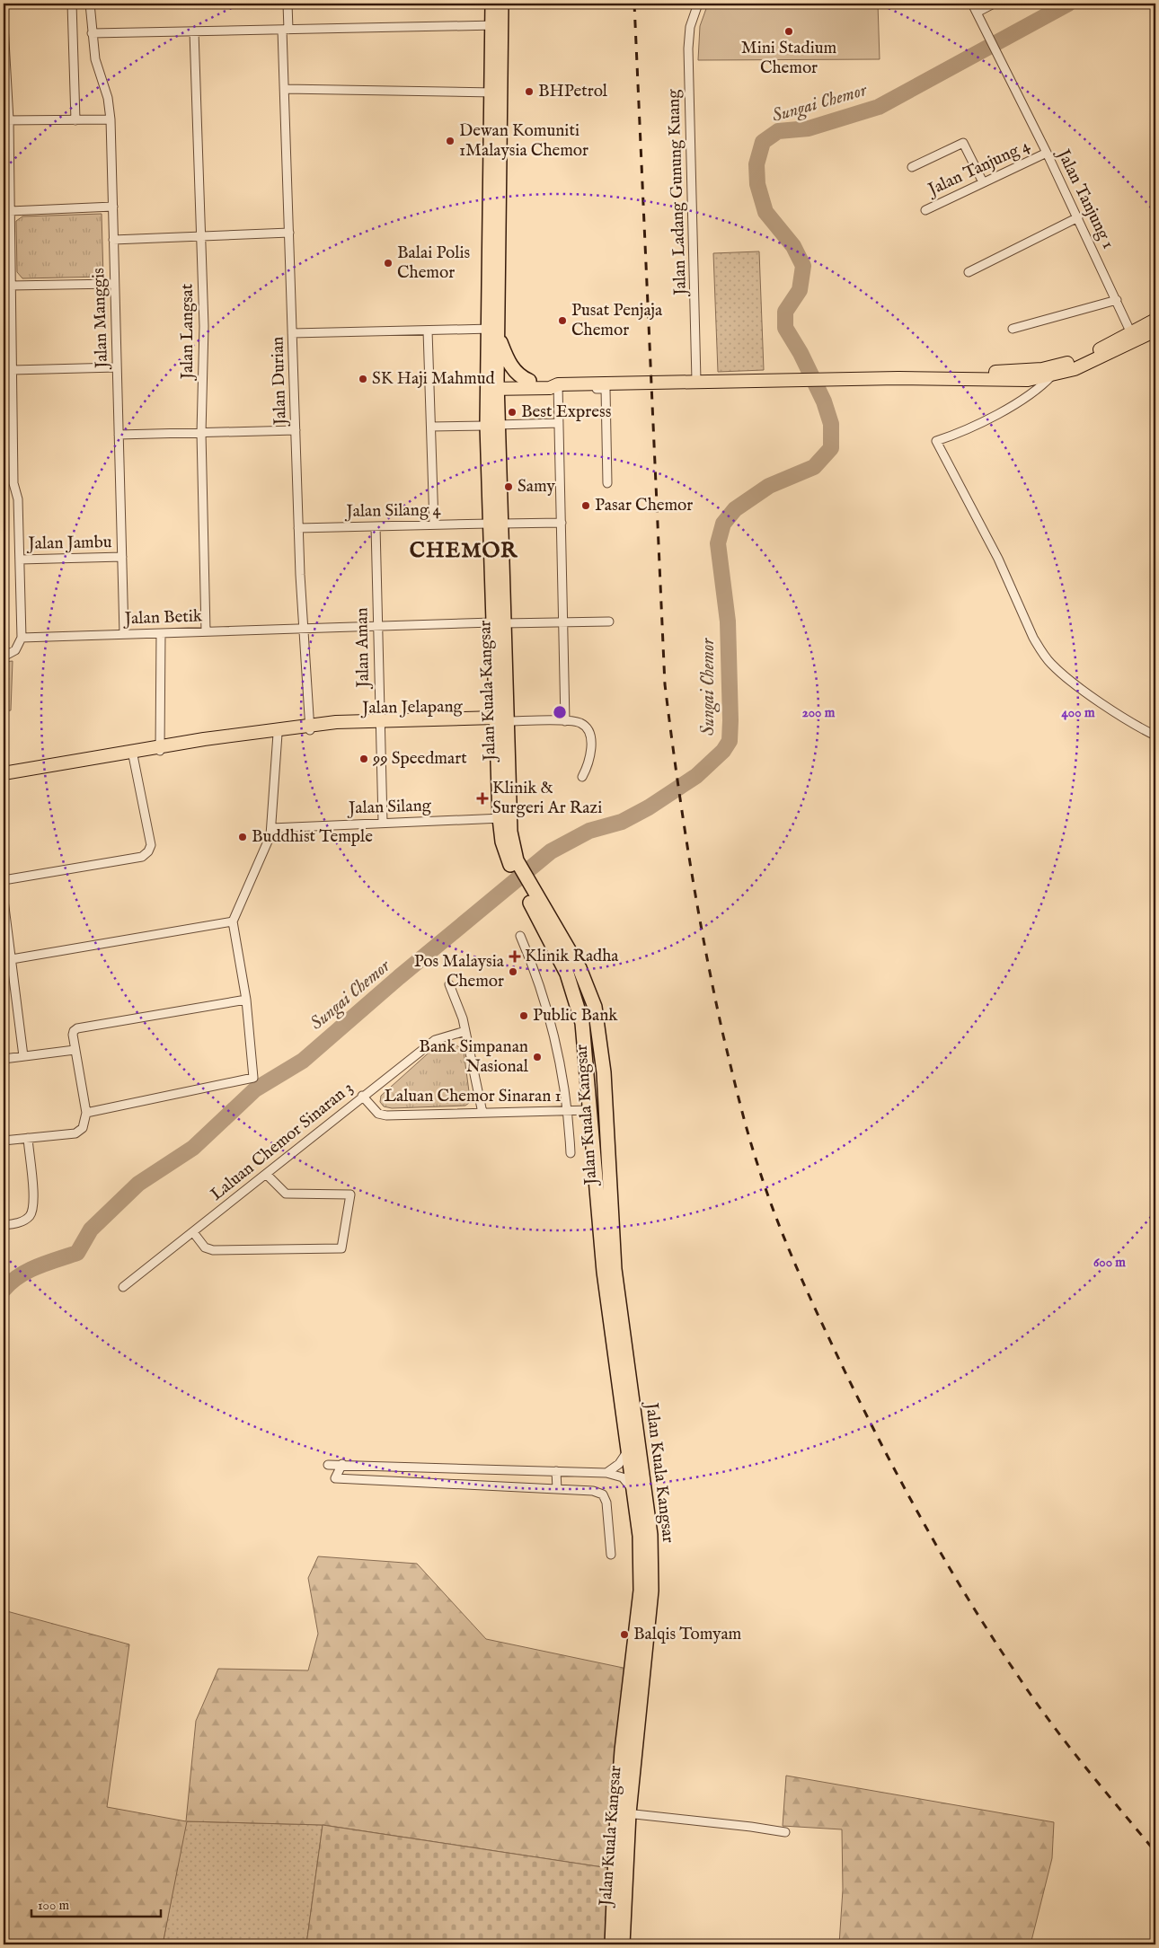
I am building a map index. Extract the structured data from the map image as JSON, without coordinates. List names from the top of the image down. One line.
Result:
{"streets":{"highway":["Jalan Kuala Kangsar"],"main road":["Jalan Jelapang"],"street":["Jalan Tanjung 4","Jalan Ladang Gunung Kuang","Jalan Tanjung 1","Jalan Manggis","Jalan Langsat","Jalan Durian","Jalan Silang 4","Jalan Jambu","Jalan Betik","Jalan Aman","Jalan Silang","Laluan Chemor Sinaran 1","Laluan Chemor Sinaran 3"]},"crossings":[["Jalan Tanjung 4","Jalan Tanjung 1"],["Jalan Manggis","Jalan Jambu"],["Jalan Manggis","Jalan Betik"],["Jalan Langsat","Jalan Betik"],["Jalan Durian","Jalan Silang 4"],["Jalan Durian","Jalan Betik"],["Jalan Durian","Jalan Jelapang"],["Jalan Silang 4","Jalan Aman"],["Jalan Silang 4","Jalan Kuala Kangsar"],["Jalan Betik","Jalan Aman"],["Jalan Betik","Jalan Kuala Kangsar"],["Jalan Aman","Jalan Jelapang"],["Jalan Aman","Jalan Silang"],["Jalan Kuala Kangsar","Jalan Jelapang"],["Jalan Kuala Kangsar","Jalan Silang"],["Jalan Kuala Kangsar","Laluan Chemor Sinaran 1"],["Laluan Chemor Sinaran 1","Laluan Chemor Sinaran 3"]],"districts":["CHEMOR"],"water":["Sungai Chemor"],"places":{"other":["Mini Stadium Chemor","BHPetrol","Dewan Komuniti 1Malaysia Chemor","Balai Polis Chemor","Pusat Penjaja Chemor","SK Haji Mahmud","Best Express","Samy","Pasar Chemor","99 Speedmart","Buddhist Temple","Pos Malaysia Chemor","Public Bank","Bank Simpanan Nasional","Balqis Tomyam"],"health":["Klinik & Surgeri Ar Razi","Klinik Radha"]},"scale_bar":"100 m","rings":["200 m","400 m","600 m"]}
